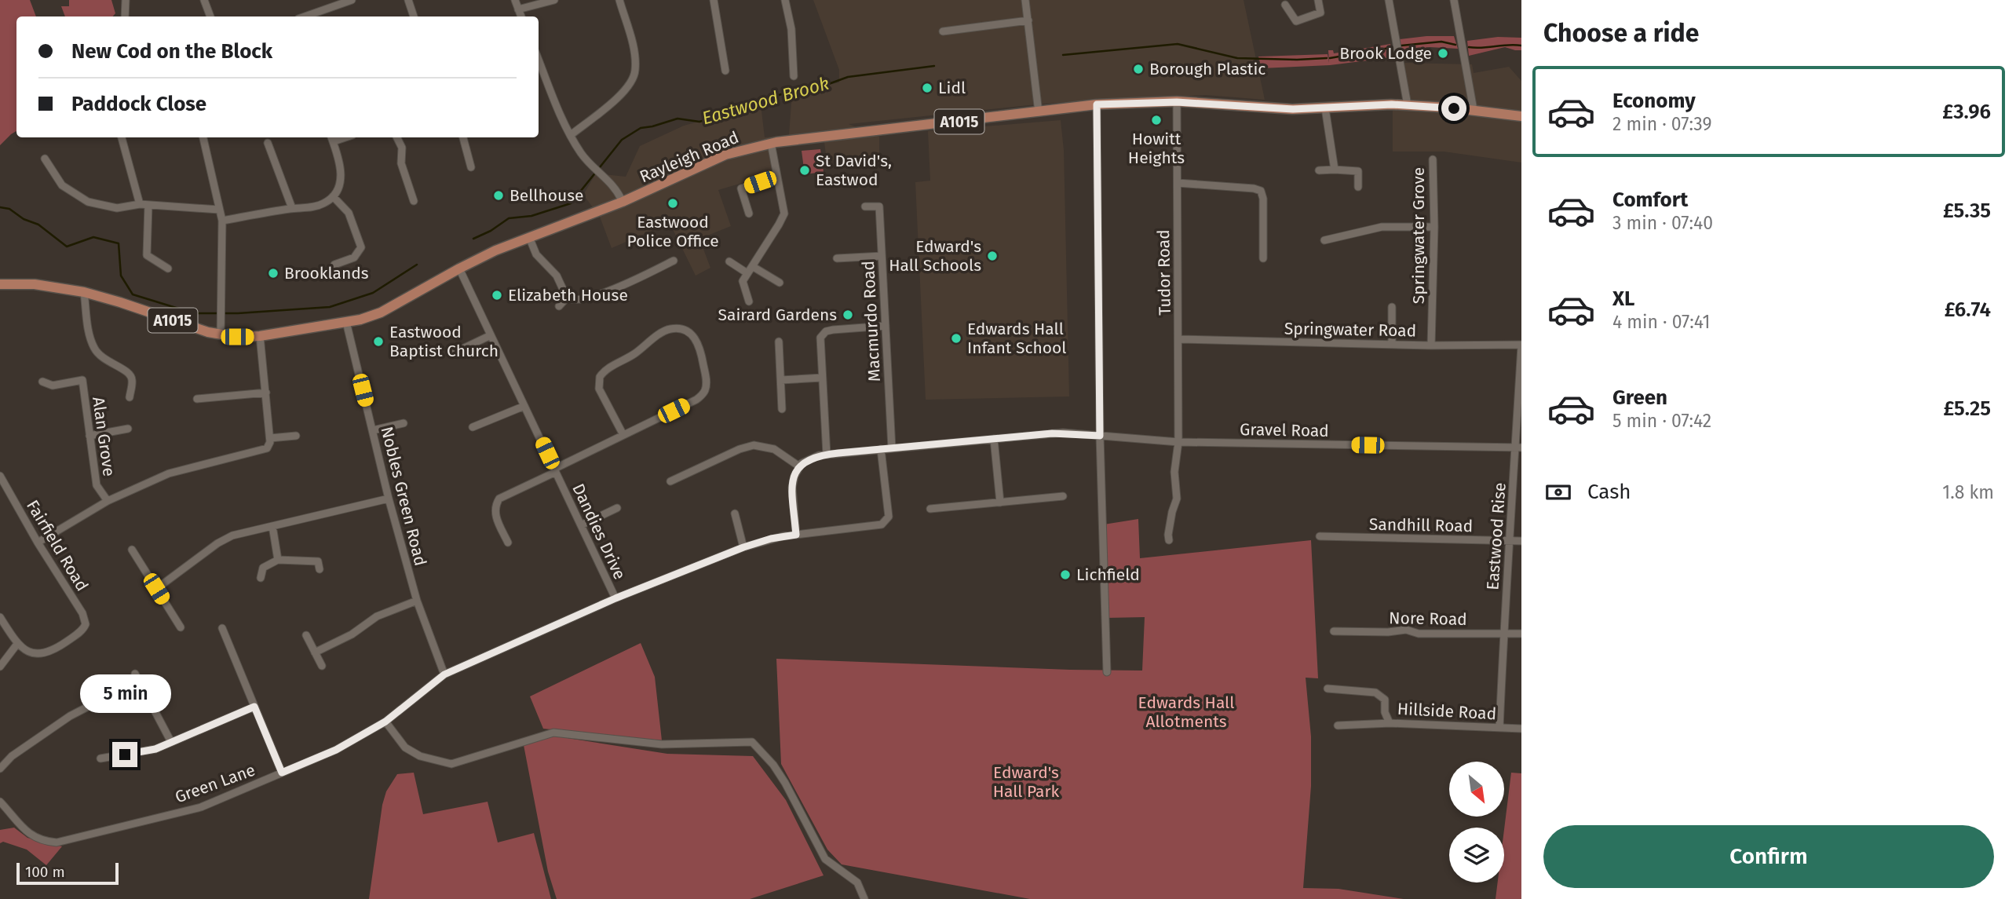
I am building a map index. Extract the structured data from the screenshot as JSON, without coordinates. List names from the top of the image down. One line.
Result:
{"streets":{"main road":["A1015","Rayleigh Road"],"street":["Springwater Grove","Tudor Road","Macmurdo Road","Springwater Road","Gravel Road","Alan Grove","Nobles Green Road","Sandhill Road","Dandies Drive","Eastwood Rise","Fairfield Road","Nore Road","Hillside Road","Green Lane"]},"crossings":[["Rayleigh Road","Tudor Road"],["Rayleigh Road","Nobles Green Road"],["Rayleigh Road","Dandies Drive"],["Springwater Grove","Springwater Road"],["Tudor Road","Springwater Road"],["Tudor Road","Gravel Road"],["Macmurdo Road","Gravel Road"],["Springwater Road","Eastwood Rise"],["Gravel Road","Eastwood Rise"],["Gravel Road","Green Lane"],["Nobles Green Road","Green Lane"],["Sandhill Road","Eastwood Rise"],["Dandies Drive","Green Lane"],["Eastwood Rise","Nore Road"],["Eastwood Rise","Hillside Road"]],"water":["Eastwood Brook"],"parks":["Edwards Hall Allotments","Edward's Hall Park"],"places":["Brook Lodge","Borough Plastic","Lidl","Howitt Heights","St David's, Eastwod","Bellhouse","Eastwood Police Office","Edward's Hall Schools","Brooklands","Elizabeth House","Sairard Gardens","Edwards Hall Infant School","Eastwood Baptist Church","Lichfield"],"scale_bar":"100 m","north":"bottom right","page":{"heading":"Choose a ride","banner":["New Cod on the Block","Paddock Close"],"list":[{"name":"Economy","note":"2 min · 07:39","value":"£3.96"},{"name":"Comfort","note":"3 min · 07:40","value":"£5.35"},{"name":"XL","note":"4 min · 07:41","value":"£6.74"},{"name":"Green","note":"5 min · 07:42","value":"£5.25"}],"pay":["Cash","1.8 km"],"bubble":"5 min","buttons":"Confirm","scale":"100 m"}}
